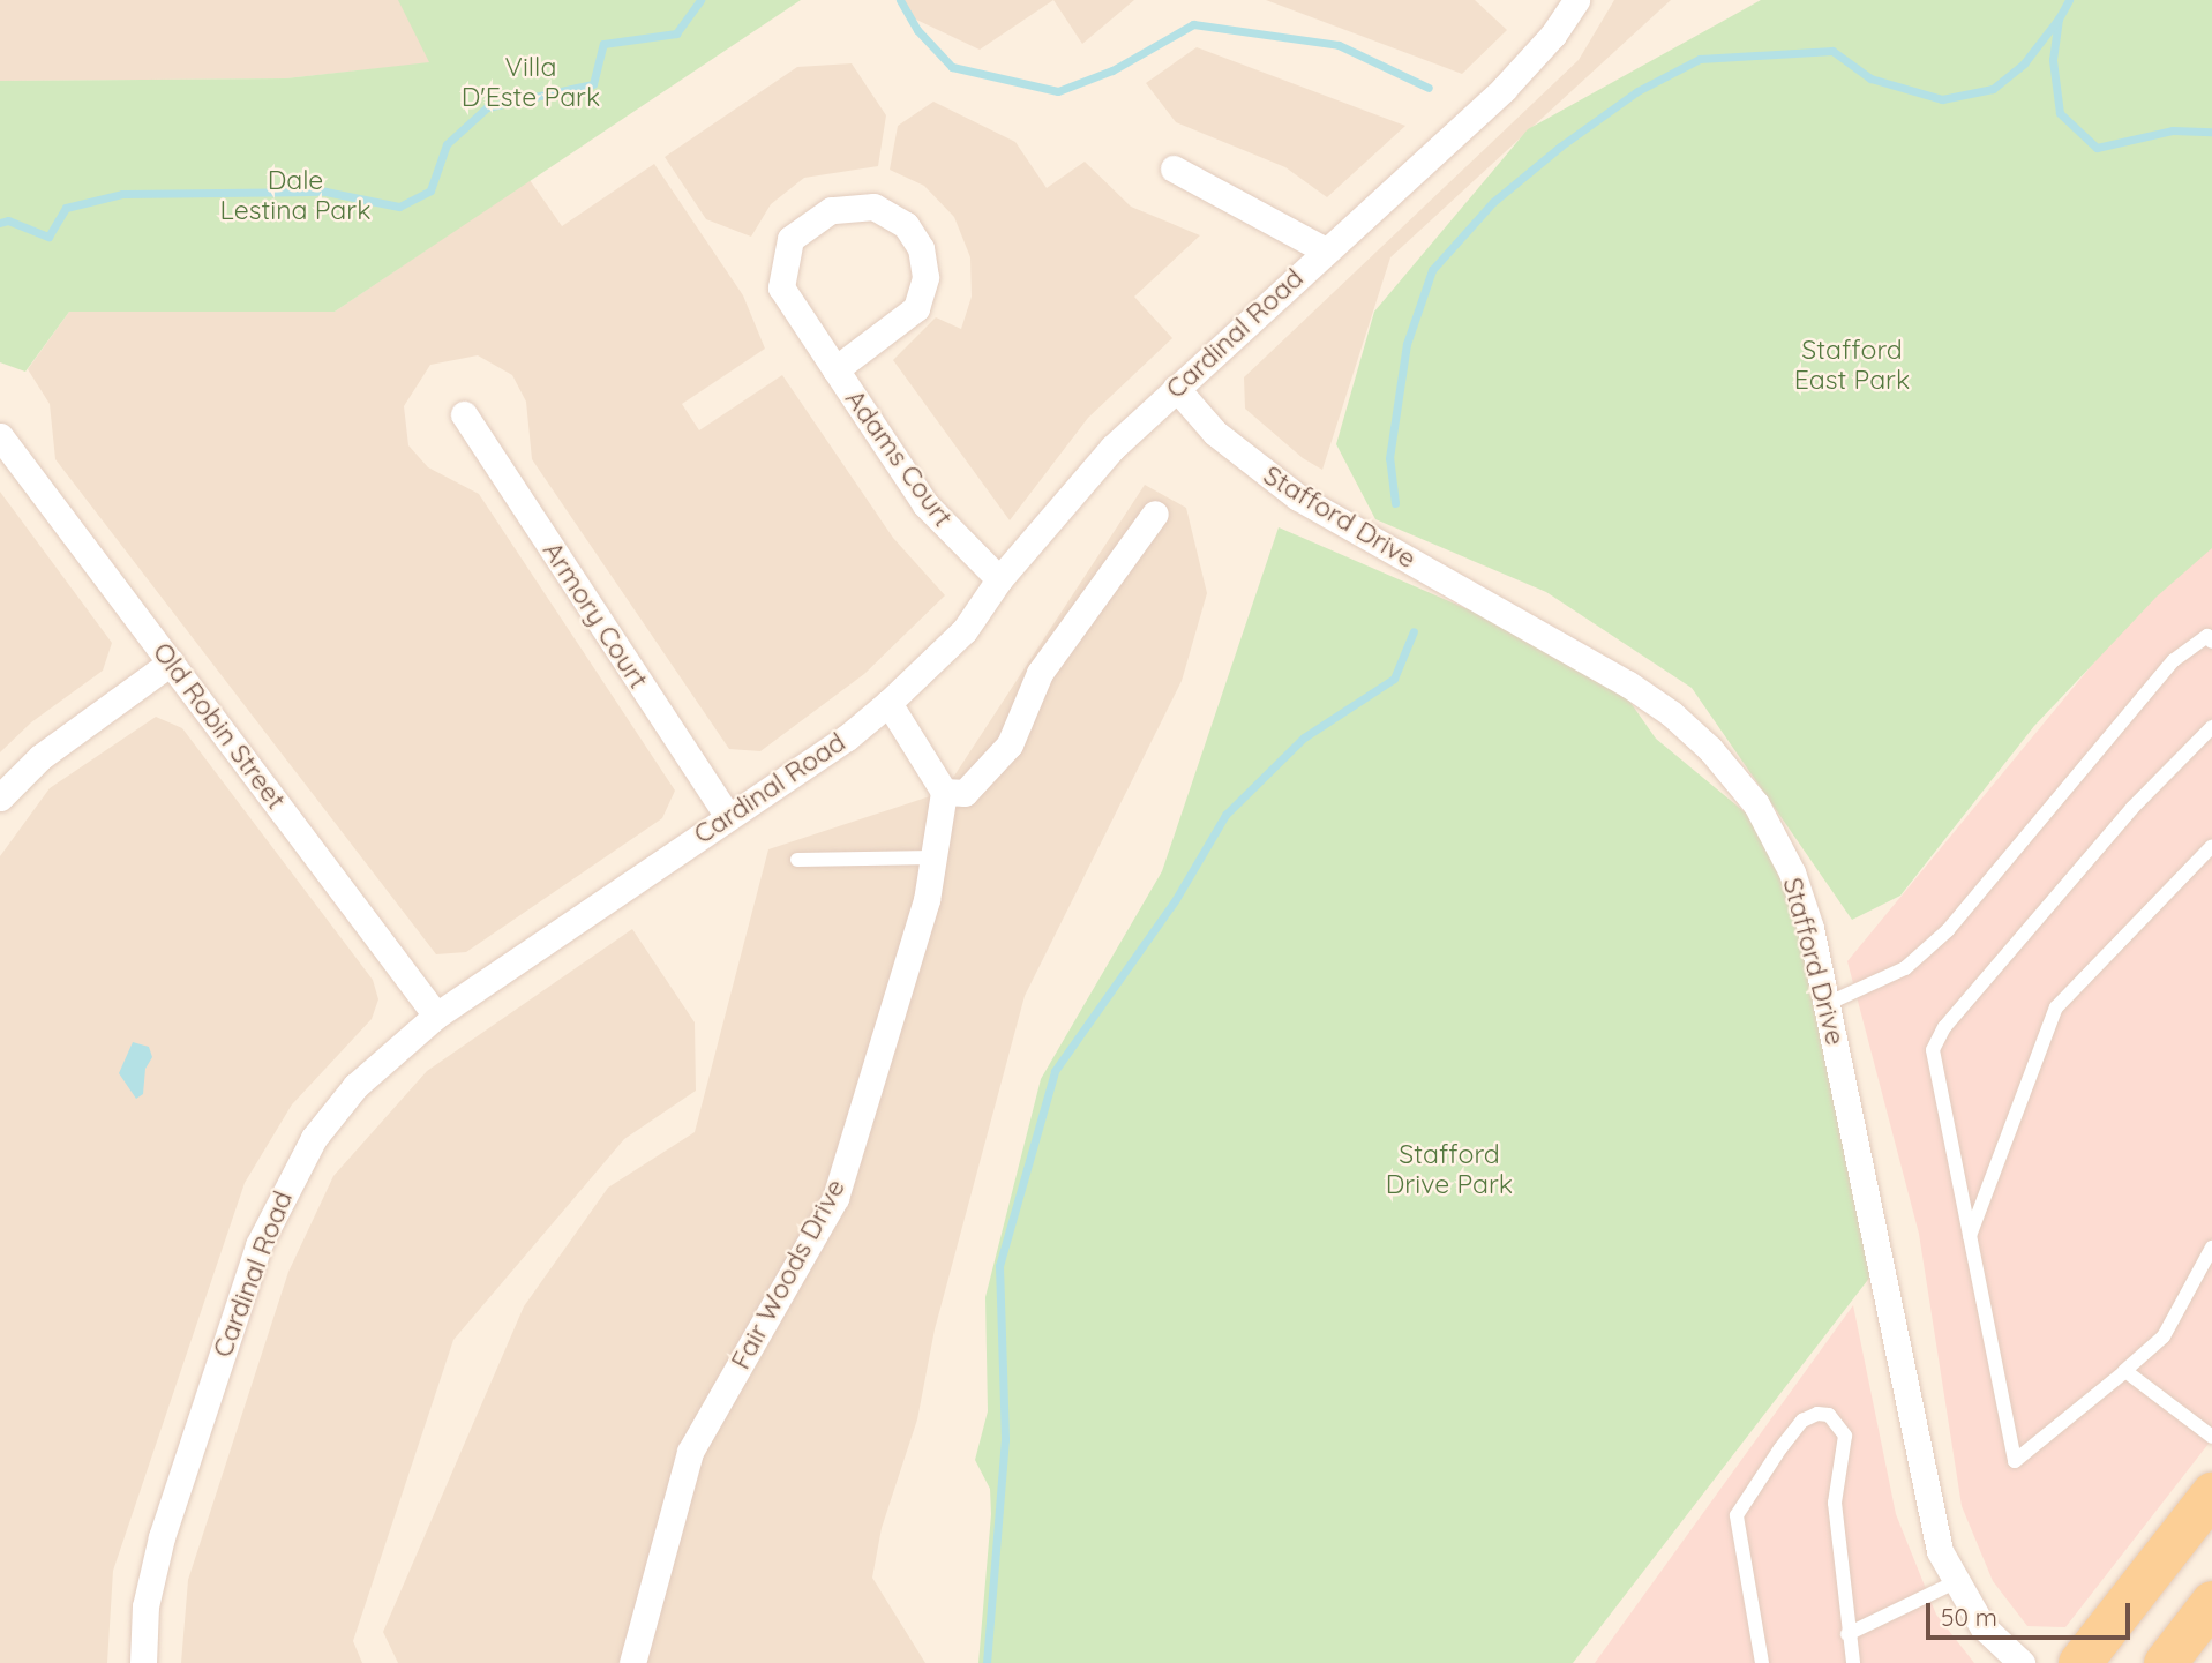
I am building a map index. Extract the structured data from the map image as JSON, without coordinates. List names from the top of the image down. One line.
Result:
{"streets":{"street":["Cardinal Road","Adams Court","Stafford Drive","Armory Court","Old Robin Street","Fair Woods Drive"]},"crossings":[["Cardinal Road","Adams Court"],["Cardinal Road","Stafford Drive"],["Cardinal Road","Armory Court"],["Cardinal Road","Old Robin Street"]],"parks":["Villa D'Este Park","Dale Lestina Park","Stafford East Park","Stafford Drive Park"],"scale_bar":"50 m"}
